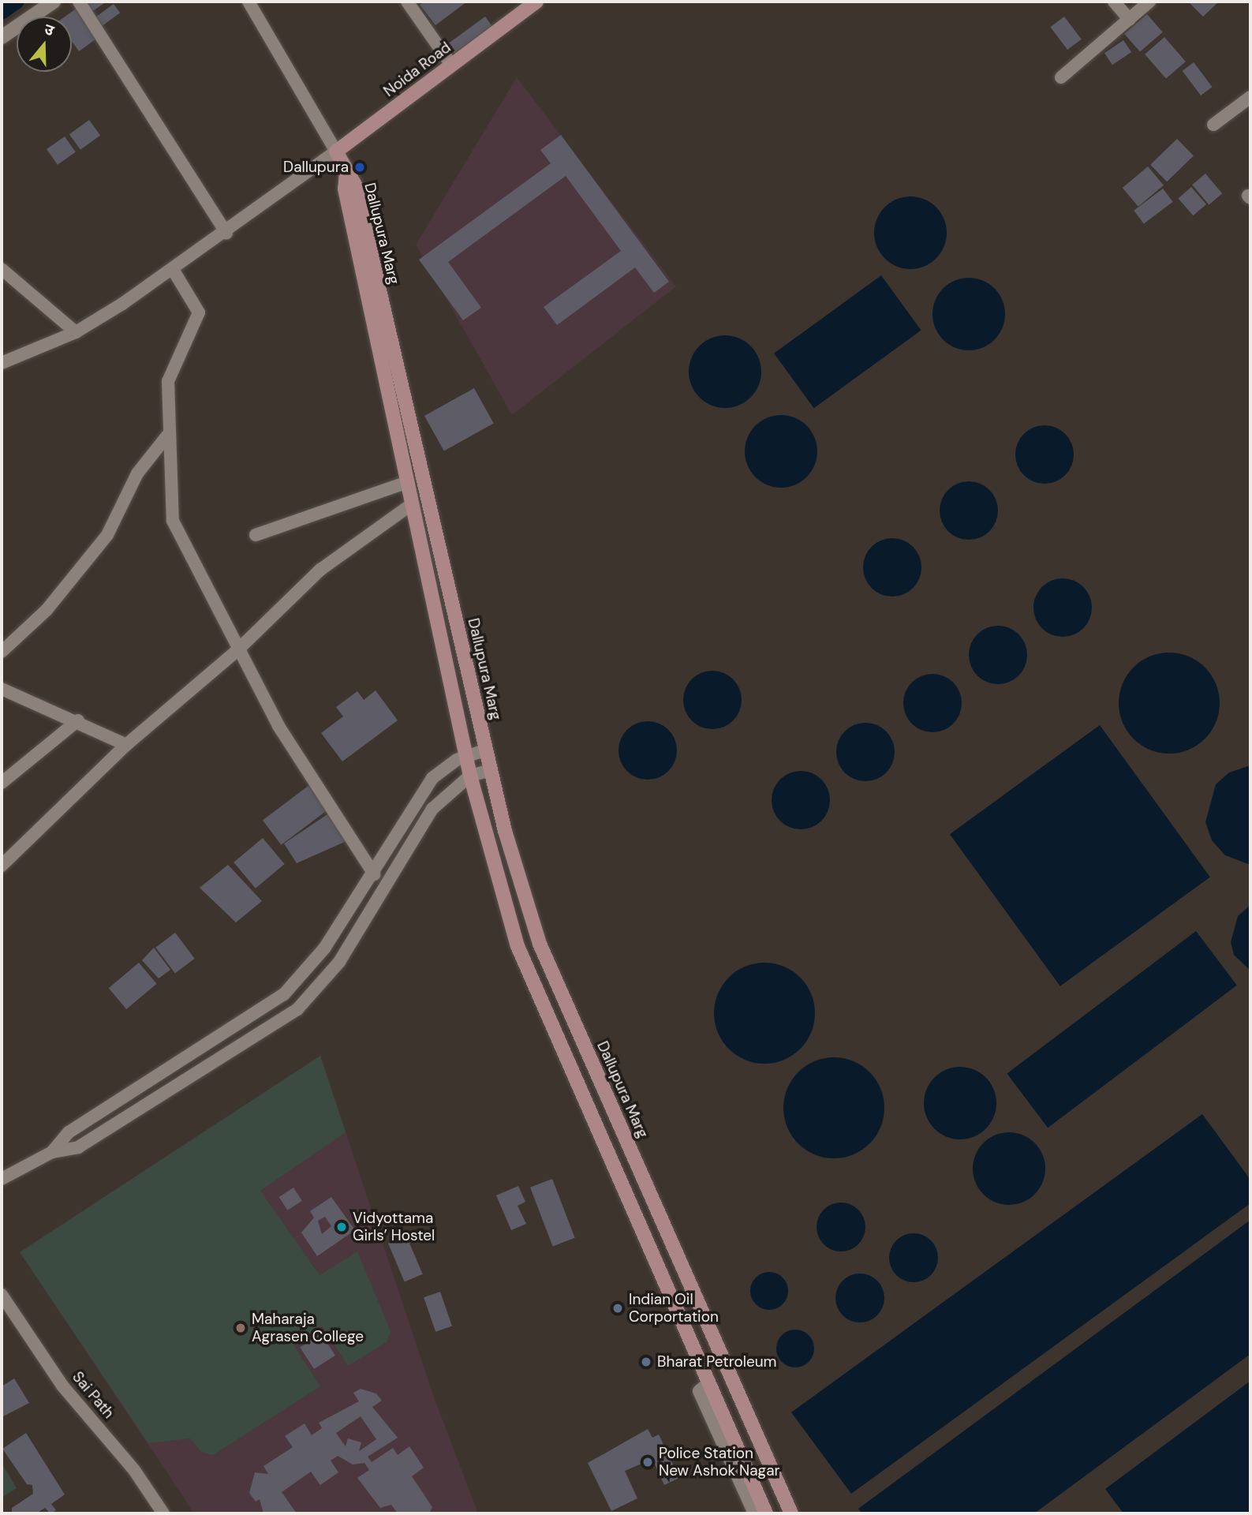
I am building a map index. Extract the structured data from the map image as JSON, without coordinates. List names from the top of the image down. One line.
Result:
{"streets":{"main road":["Noida Road","Dallupura Marg"],"street":["Sai Path"]},"places":["Dallupura","Vidyottama Girls’ Hostel","Indian Oil Corportation","Maharaja Agrasen College","Bharat Petroleum","Police Station New Ashok Nagar"],"north":"top"}
